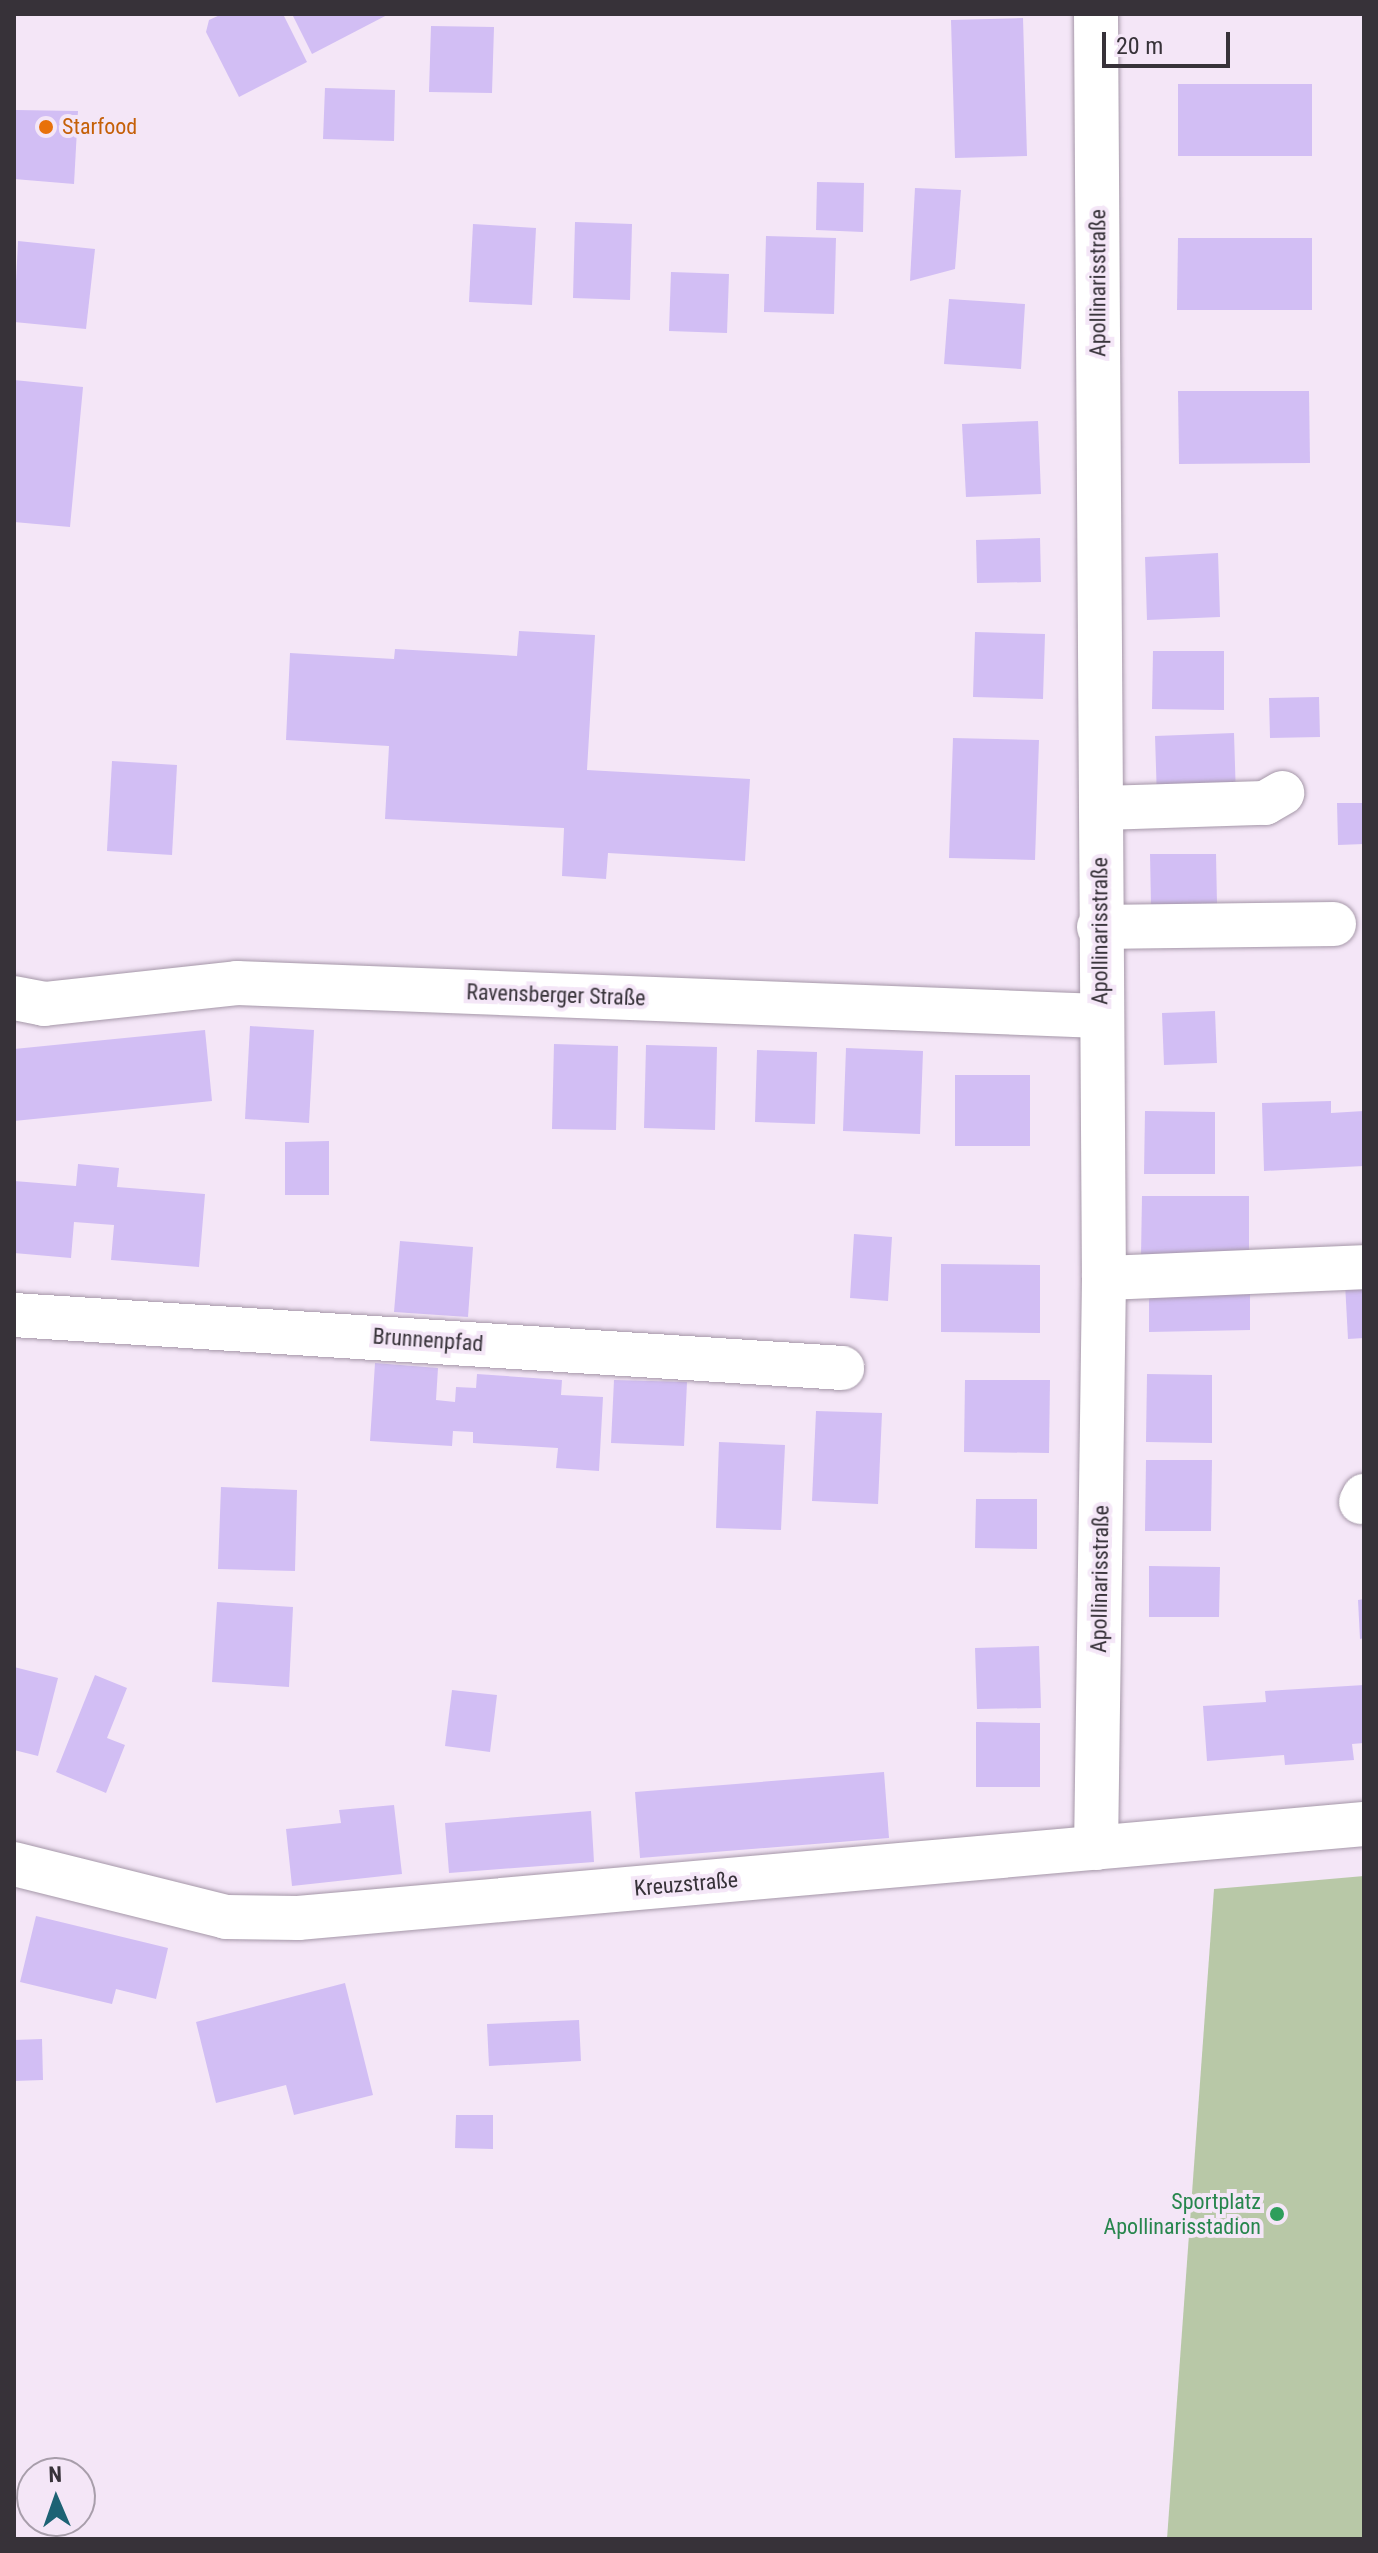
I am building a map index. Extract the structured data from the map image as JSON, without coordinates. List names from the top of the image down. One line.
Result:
{"streets":{"street":["Apollinarisstraße","Ravensberger Straße","Brunnenpfad","Kreuzstraße"]},"crossings":[["Apollinarisstraße","Ravensberger Straße"],["Apollinarisstraße","Kreuzstraße"]],"places":["Starfood","Sportplatz Apollinarisstadion"],"scale_bar":"20 m","north":"top"}
